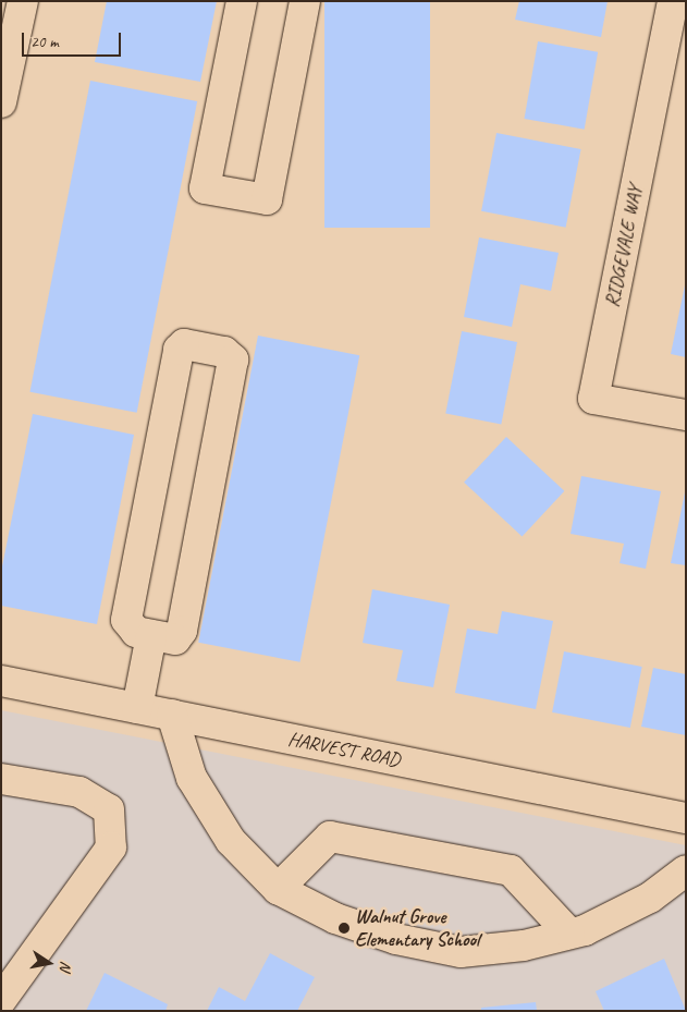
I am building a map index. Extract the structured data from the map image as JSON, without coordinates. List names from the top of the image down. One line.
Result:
{"streets":{"street":["RIDGEVALE WAY","HARVEST ROAD"]},"places":["Walnut Grove Elementary School"],"scale_bar":"20 m","north":"right"}
